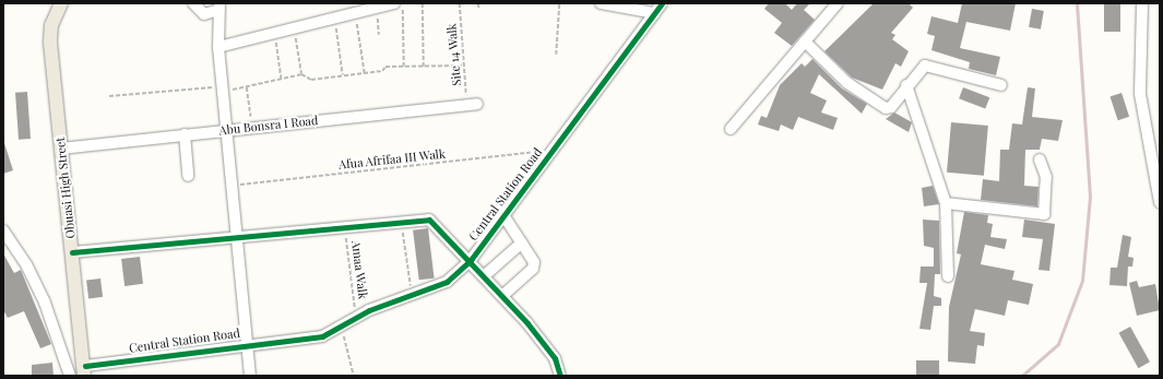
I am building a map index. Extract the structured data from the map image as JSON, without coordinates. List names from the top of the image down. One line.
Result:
{"streets":{"main road":["Obuasi High Street"],"street":["Abu Bonsra I Road","Central Station Road"],"path":["Site 14 Walk","Afua Afrifaa III Walk","Amaa Walk"]},"crossings":[["Site 14 Walk","Abu Bonsra I Road"],["Abu Bonsra I Road","Obuasi High Street"],["Afua Afrifaa III Walk","Central Station Road"],["Obuasi High Street","Central Station Road"],["Central Station Road","Amaa Walk"]]}
